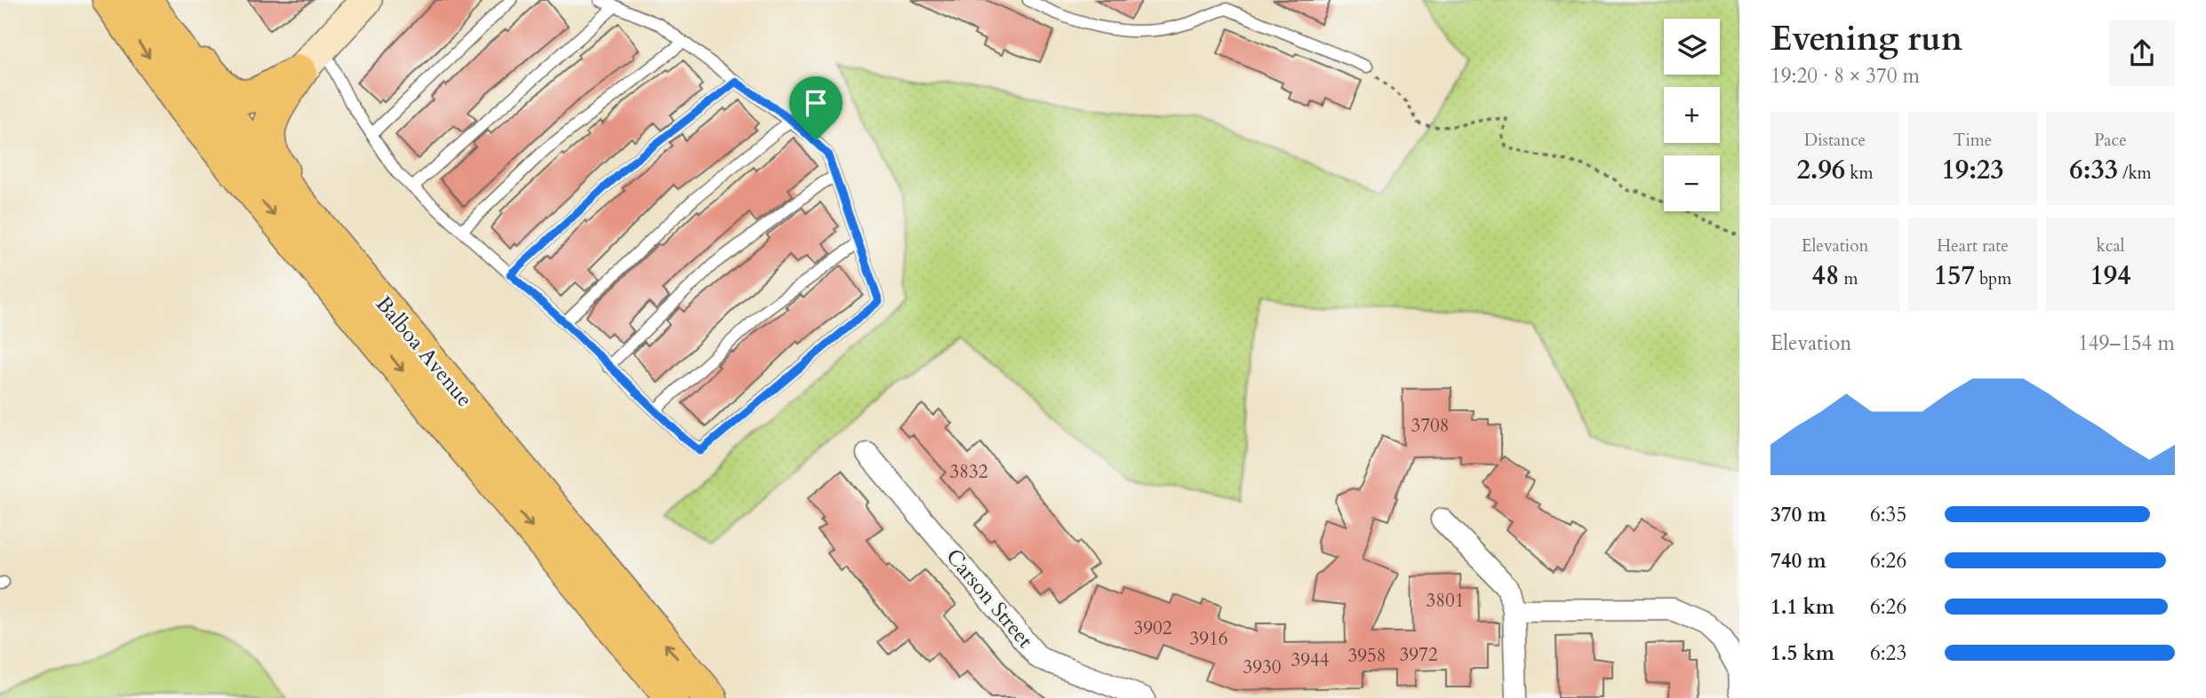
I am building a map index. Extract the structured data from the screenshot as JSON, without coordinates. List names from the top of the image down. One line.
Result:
{"streets":{"main road":["Balboa Avenue"],"street":["Carson Street"]},"house_numbers":["3708","3832","3801","3902","3916","3972","3958","3944","3930"],"page":{"heading":["Evening run","19:20 · 8 × 370 m"],"map_buttons":["+","−"],"stats":[["Distance","2.96 km"],["Time","19:23"],["Pace","6:33 /km"],["Elevation","48 m"],["Heart rate","157 bpm"],["kcal","194"]],"chart":["Elevation","149–154 m"],"list":[{"name":"370 m","note":"6:35"},{"name":"740 m","note":"6:26"},{"name":"1.1 km","note":"6:26"},{"name":"1.5 km","note":"6:23"}]}}
